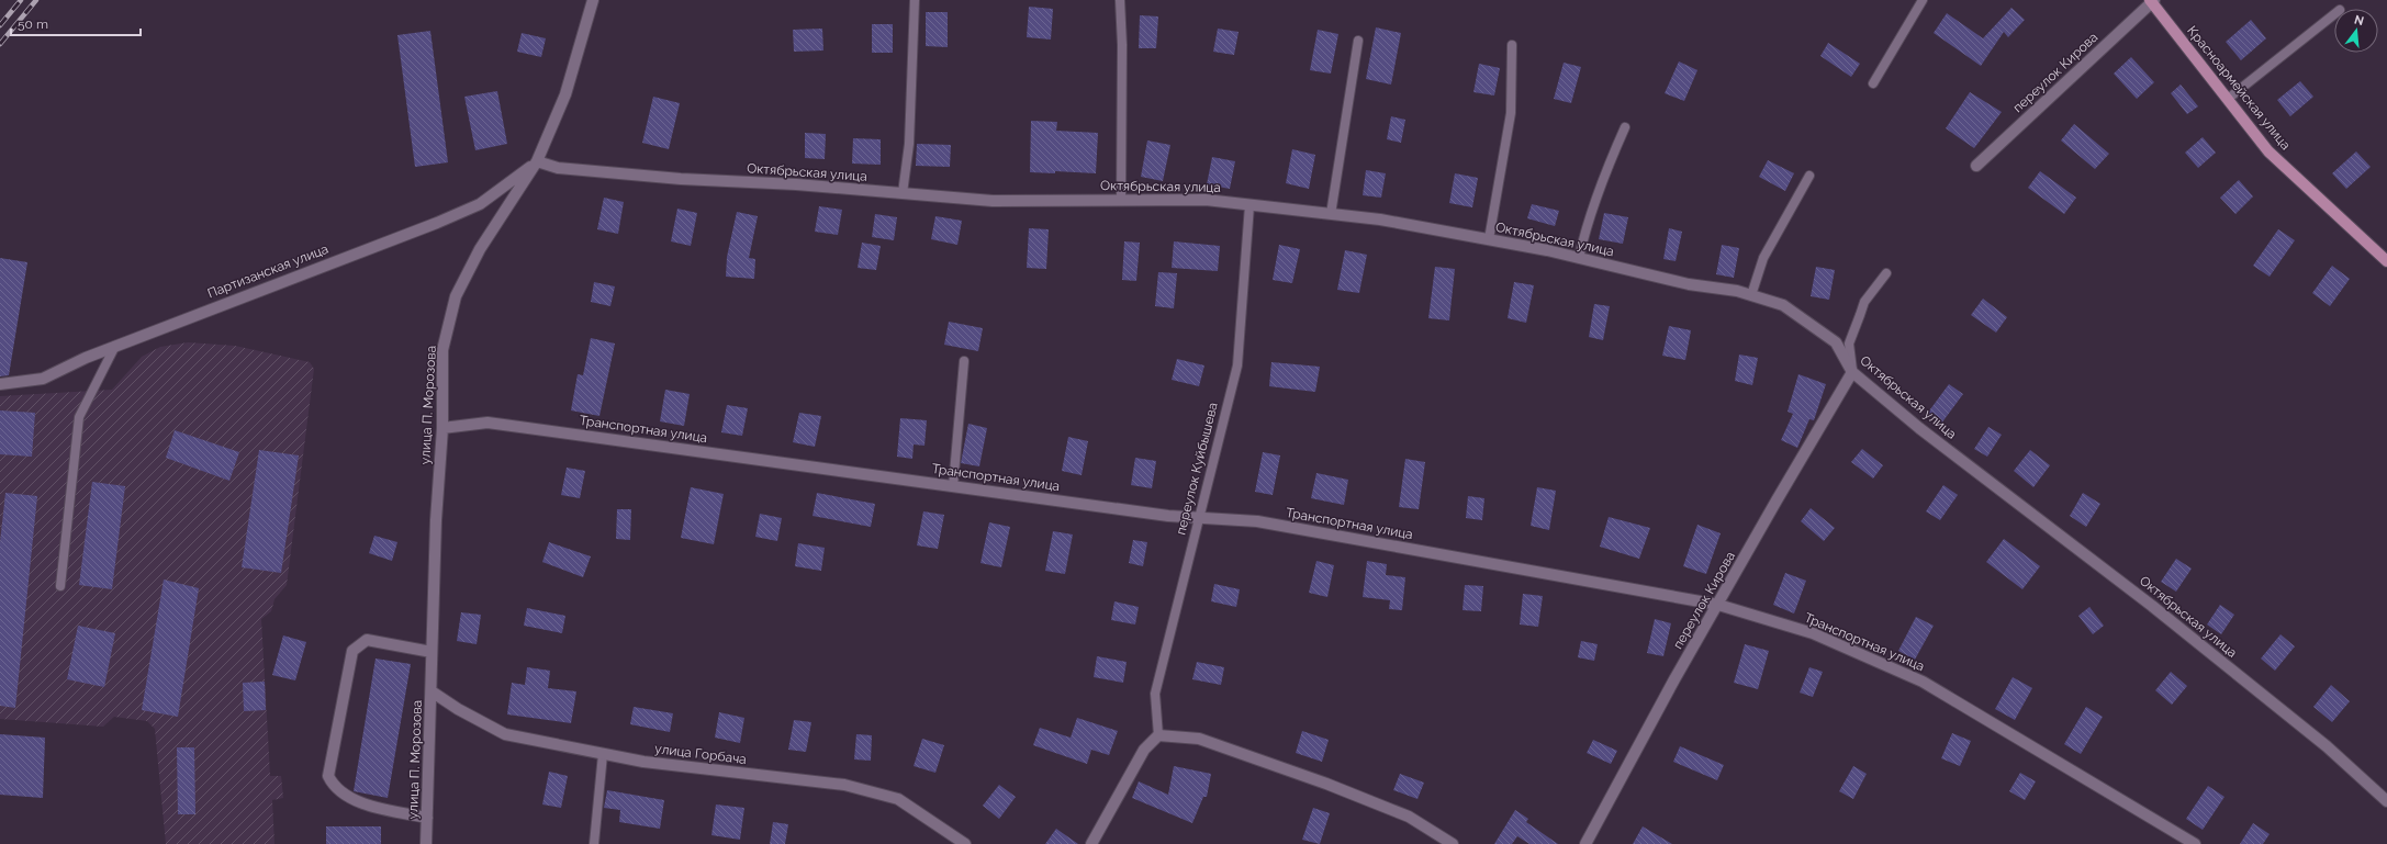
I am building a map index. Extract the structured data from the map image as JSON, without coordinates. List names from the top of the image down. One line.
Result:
{"streets":{"main road":["Красноармейская улица"],"street":["переулок Кирова","Октябрьская улица","Партизанская улица","улица П. Морозова","Транспортная улица","улица Горбача"],"lane":["переулок Куйбышева"]},"crossings":[["переулок Кирова","Красноармейская улица"],["переулок Кирова","Октябрьская улица"],["переулок Кирова","Транспортная улица"],["Октябрьская улица","Партизанская улица"],["Октябрьская улица","улица П. Морозова"],["Октябрьская улица","переулок Куйбышева"],["Партизанская улица","улица П. Морозова"],["улица П. Морозова","Транспортная улица"],["улица П. Морозова","улица Горбача"],["Транспортная улица","переулок Куйбышева"]],"scale_bar":"50 m","north":"top"}
